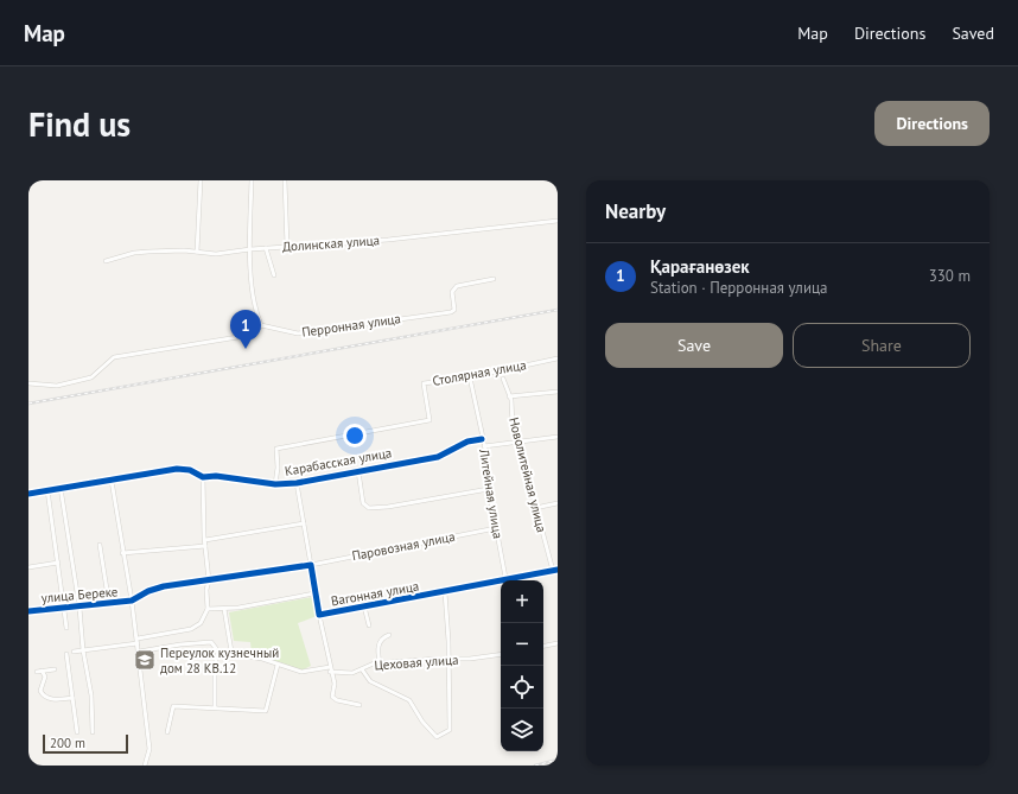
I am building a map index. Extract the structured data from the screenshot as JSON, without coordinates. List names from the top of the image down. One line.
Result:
{"streets":{"street":["Долинская улица","Перронная улица","Столярная улица","Карабасская улица","Новолитейная улица","Литейная улица","Паровозная улица","Вагонная улица","улица Береке","Цеховая улица"]},"crossings":[["Столярная улица","Карабасская улица"],["Столярная улица","Литейная улица"],["Карабасская улица","Литейная улица"],["Карабасская улица","Вагонная улица"],["Новолитейная улица","Вагонная улица"],["Литейная улица","Паровозная улица"],["Паровозная улица","Вагонная улица"]],"places":{"school or university":["Переулок кузнечный дом 28 КВ.12"]},"scale_bar":"200 m","page":{"header":"Map","nav":["Map","Directions","Saved"],"buttons":["Directions",["Save","Share"]],"title":"Find us","heading":"Nearby","list":[{"mark":"1","name":"Қарағанөзек","note":"Station · Перронная улица","value":"330 m"}],"pins":"1","map_buttons":["+","−"],"scale":"200 m"}}
